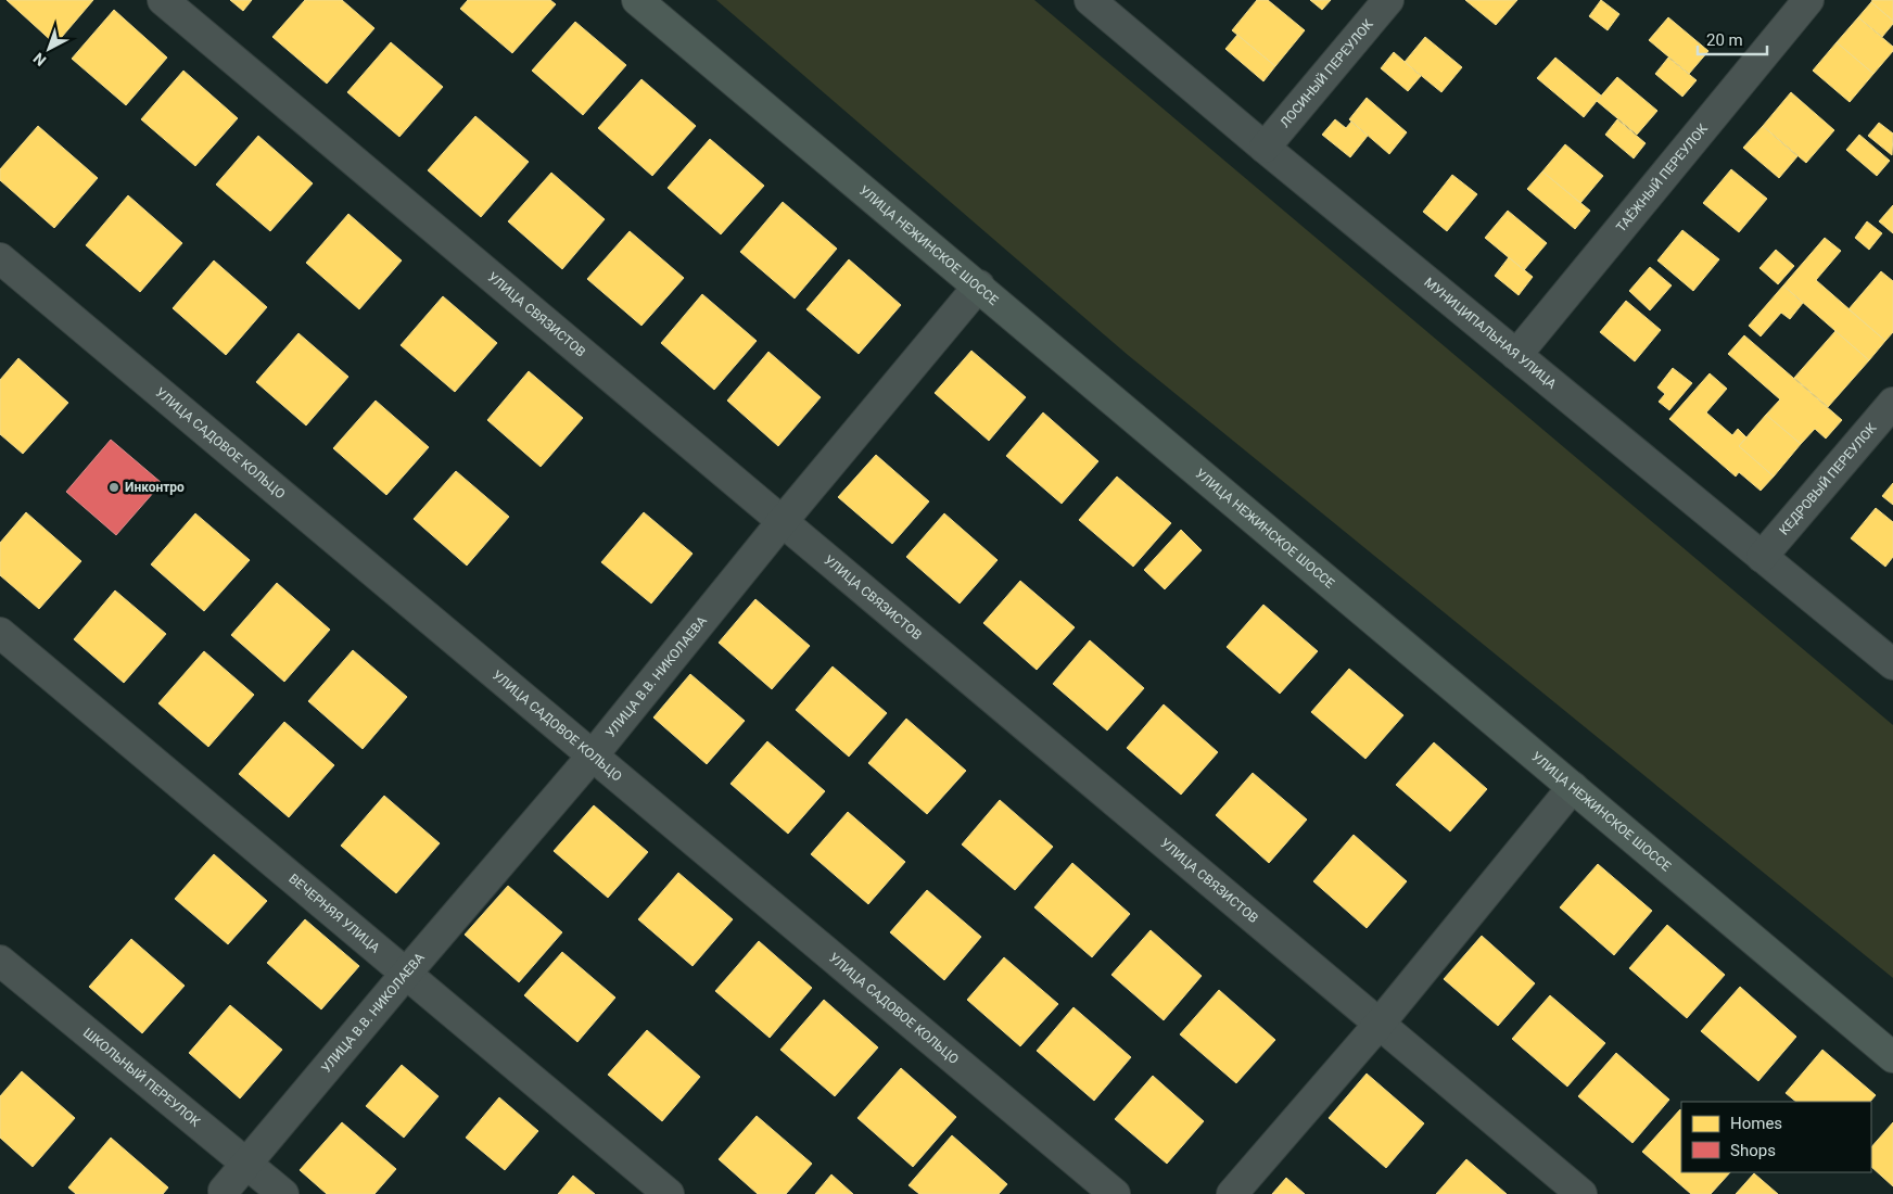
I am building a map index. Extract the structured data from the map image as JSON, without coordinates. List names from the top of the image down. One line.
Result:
{"streets":{"main road":["УЛИЦА НЕЖИНСКОЕ ШОССЕ"],"street":["ЛОСИНЫЙ ПЕРЕУЛОК","ТАЁЖНЫЙ ПЕРЕУЛОК","УЛИЦА СВЯЗИСТОВ","МУНИЦИПАЛЬНАЯ УЛИЦА","УЛИЦА САДОВОЕ КОЛЬЦО","КЕДРОВЫЙ ПЕРЕУЛОК","УЛИЦА В.В. НИКОЛАЕВА","ВЕЧЕРНЯЯ УЛИЦА","ШКОЛЬНЫЙ ПЕРЕУЛОК"]},"crossings":[["ЛОСИНЫЙ ПЕРЕУЛОК","МУНИЦИПАЛЬНАЯ УЛИЦА"],["ТАЁЖНЫЙ ПЕРЕУЛОК","МУНИЦИПАЛЬНАЯ УЛИЦА"],["УЛИЦА НЕЖИНСКОЕ ШОССЕ","УЛИЦА В.В. НИКОЛАЕВА"],["УЛИЦА СВЯЗИСТОВ","УЛИЦА В.В. НИКОЛАЕВА"],["МУНИЦИПАЛЬНАЯ УЛИЦА","КЕДРОВЫЙ ПЕРЕУЛОК"],["УЛИЦА САДОВОЕ КОЛЬЦО","УЛИЦА В.В. НИКОЛАЕВА"],["УЛИЦА В.В. НИКОЛАЕВА","ВЕЧЕРНЯЯ УЛИЦА"],["УЛИЦА В.В. НИКОЛАЕВА","ШКОЛЬНЫЙ ПЕРЕУЛОК"]],"places":["Инконтро"],"legend":["Homes","Shops"],"scale_bar":"20 m","north":"bottom left"}
